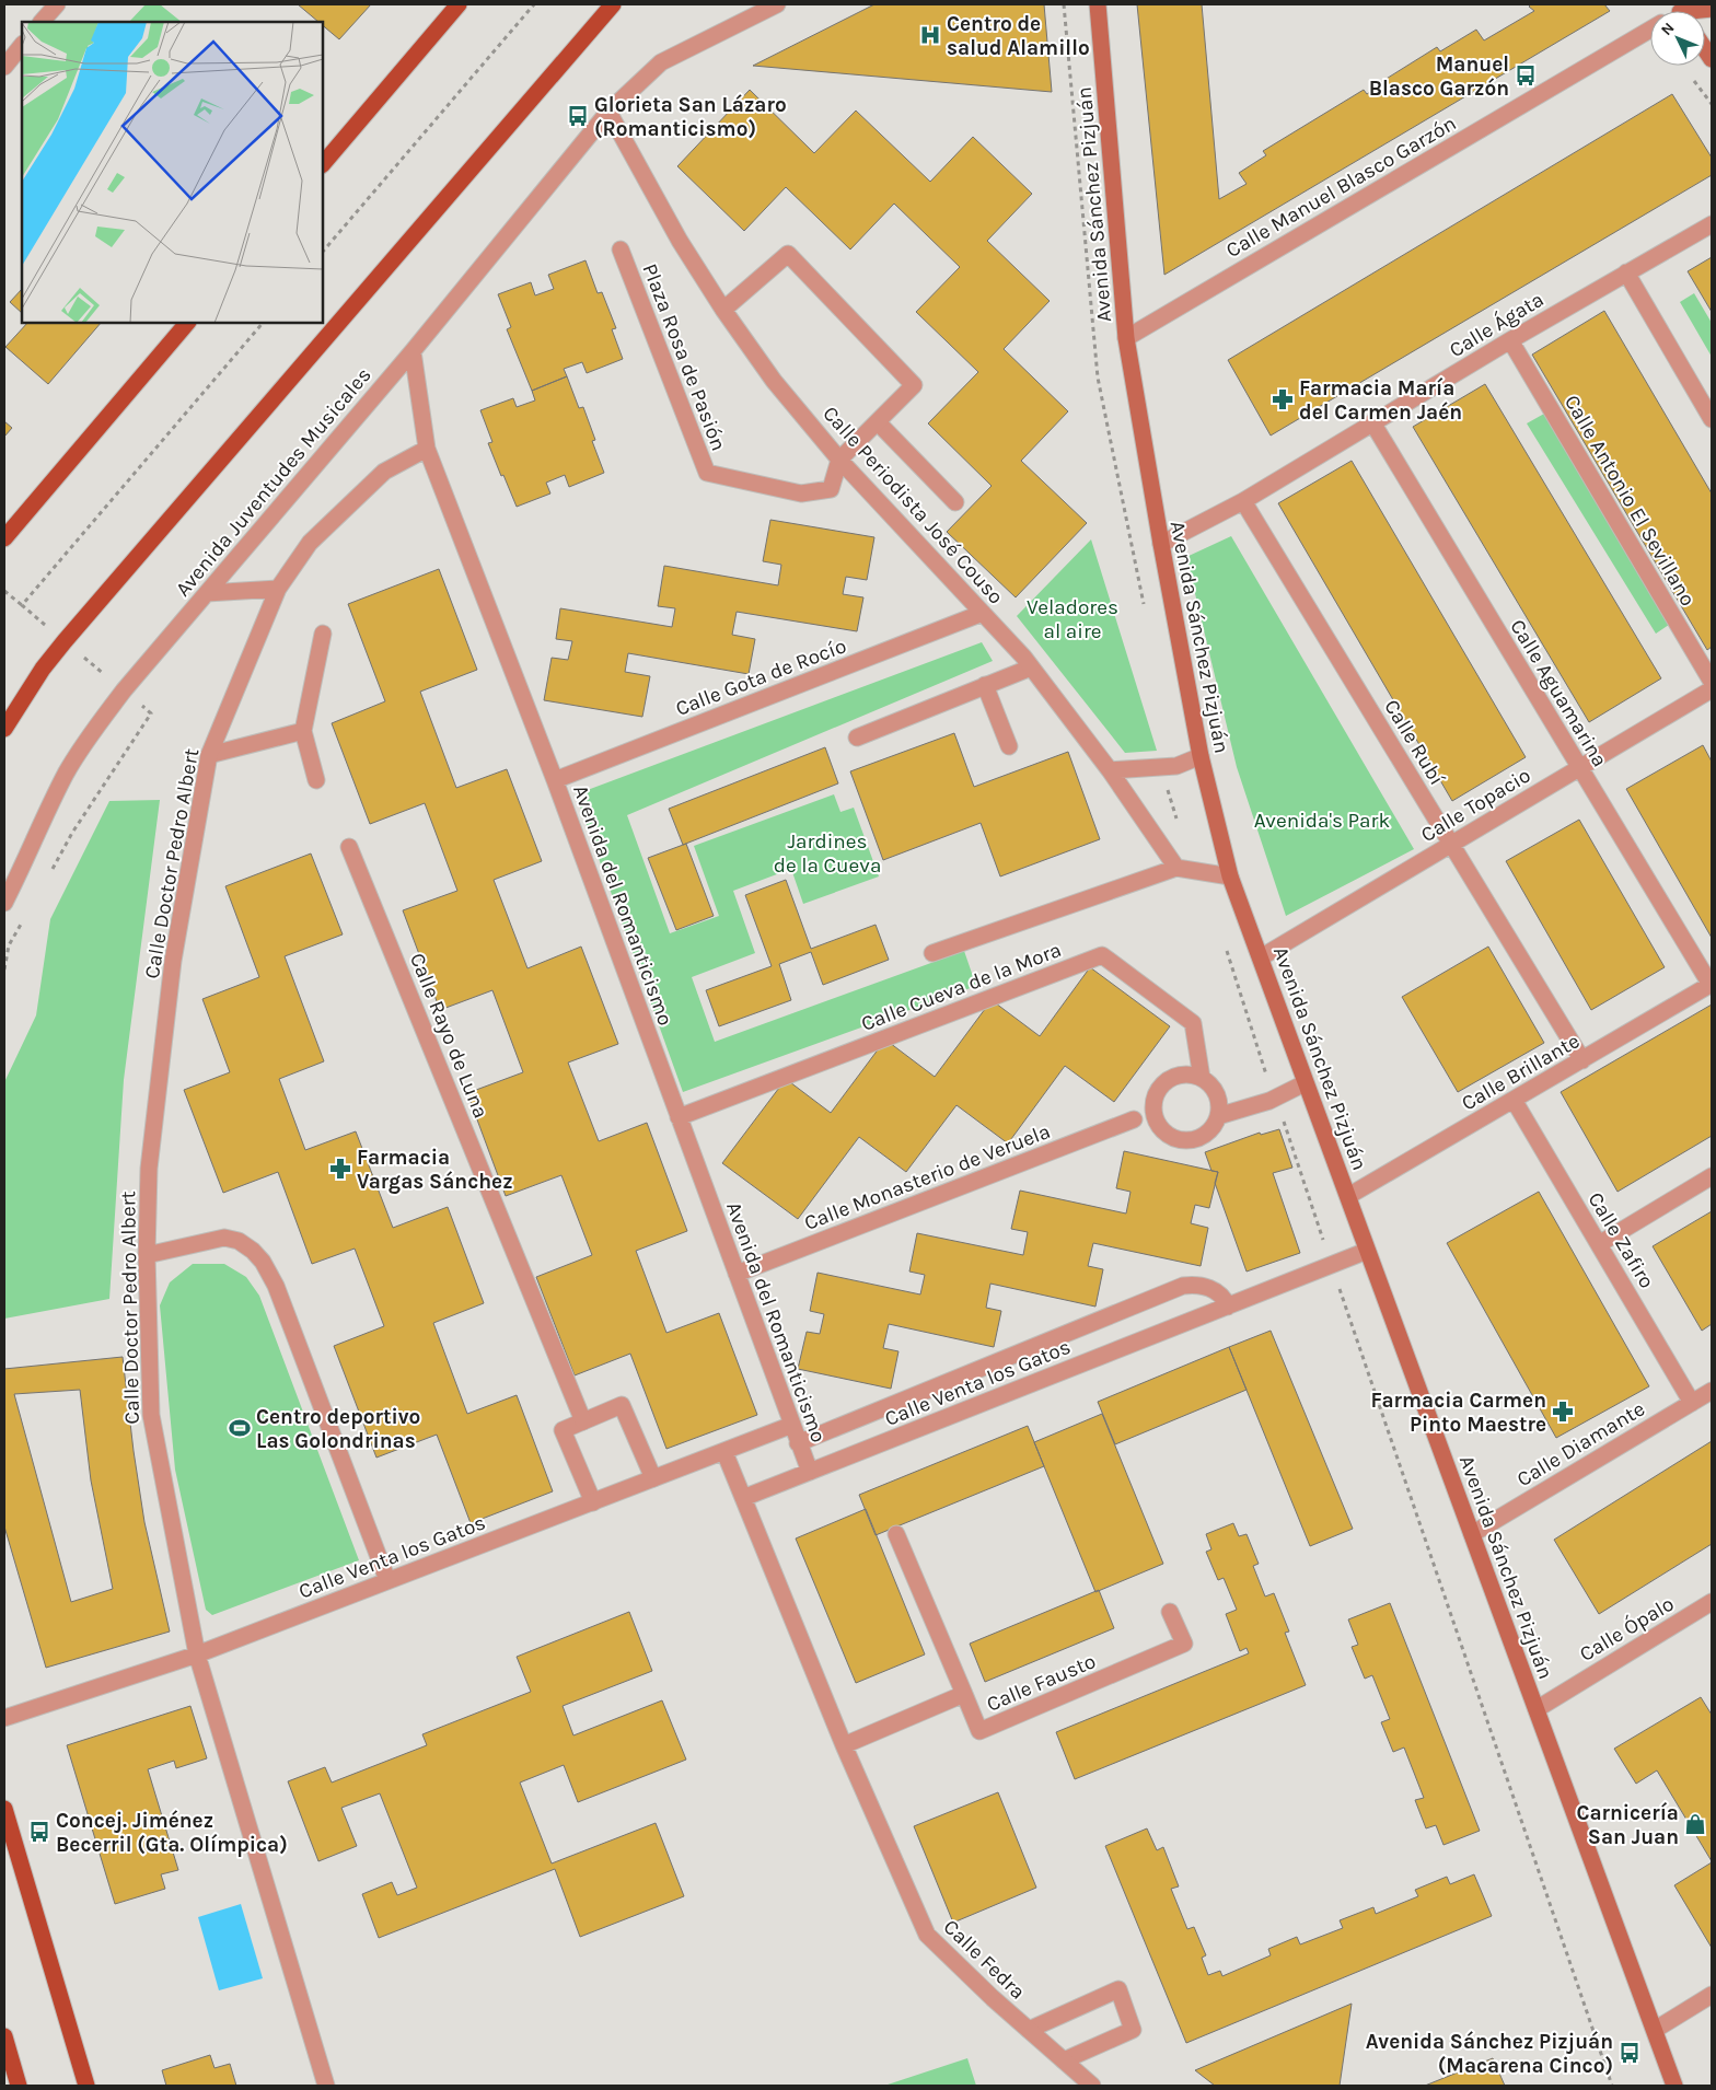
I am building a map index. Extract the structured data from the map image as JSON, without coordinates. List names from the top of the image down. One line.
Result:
{"streets":{"street":["Calle Manuel Blasco Garzón","Avenida Sánchez Pizjuán","Calle Ágata","Plaza Rosa de Pasión","Avenida Juventudes Musicales","Calle Antonio El Sevillano","Calle Periodista José Couso","Calle Gota de Rocío","Calle Aguamarina","Calle Rubí","Calle Topacio","Calle Doctor Pedro Albert","Avenida del Romanticismo","Calle Cueva de la Mora","Calle Rayo de Luna","Calle Brillante","Calle Monasterio de Veruela","Calle Zafiro","Calle Venta los Gatos","Calle Diamante","Calle Ópalo","Calle Fausto","Calle Fedra"]},"crossings":[["Calle Manuel Blasco Garzón","Avenida Sánchez Pizjuán"],["Avenida Sánchez Pizjuán","Calle Ágata"],["Avenida Sánchez Pizjuán","Calle Topacio"],["Avenida Sánchez Pizjuán","Calle Brillante"],["Avenida Sánchez Pizjuán","Calle Venta los Gatos"],["Avenida Sánchez Pizjuán","Calle Diamante"],["Avenida Sánchez Pizjuán","Calle Ópalo"],["Calle Ágata","Calle Antonio El Sevillano"],["Calle Ágata","Calle Aguamarina"],["Calle Ágata","Calle Rubí"],["Plaza Rosa de Pasión","Calle Periodista José Couso"],["Avenida Juventudes Musicales","Calle Periodista José Couso"],["Avenida Juventudes Musicales","Avenida del Romanticismo"],["Calle Periodista José Couso","Calle Gota de Rocío"],["Calle Periodista José Couso","Calle Cueva de la Mora"],["Calle Gota de Rocío","Avenida del Romanticismo"],["Calle Aguamarina","Calle Topacio"],["Calle Aguamarina","Calle Brillante"],["Calle Rubí","Calle Topacio"],["Calle Rubí","Calle Brillante"],["Calle Doctor Pedro Albert","Avenida del Romanticismo"],["Calle Doctor Pedro Albert","Calle Venta los Gatos"],["Avenida del Romanticismo","Calle Cueva de la Mora"],["Avenida del Romanticismo","Calle Monasterio de Veruela"],["Avenida del Romanticismo","Calle Venta los Gatos"],["Calle Brillante","Calle Zafiro"],["Calle Zafiro","Calle Diamante"],["Calle Fausto","Calle Fedra"]],"parks":["Veladores al aire","Avenida's Park","Jardines de la Cueva"],"places":{"hospital":["Centro de salud Alamillo"],"bus stop":["Manuel Blasco Garzón","Glorieta San Lázaro (Romanticismo)","Concej. Jiménez Becerril (Gta. Olímpica)","Avenida Sánchez Pizjuán (Macarena Cinco)"],"pharmacy":["Farmacia María del Carmen Jaén","Farmacia Vargas Sánchez","Farmacia Carmen Pinto Maestre"],"sports":["Centro deportivo Las Golondrinas"],"shop":["Carnicería San Juan"]},"north":"top left"}
